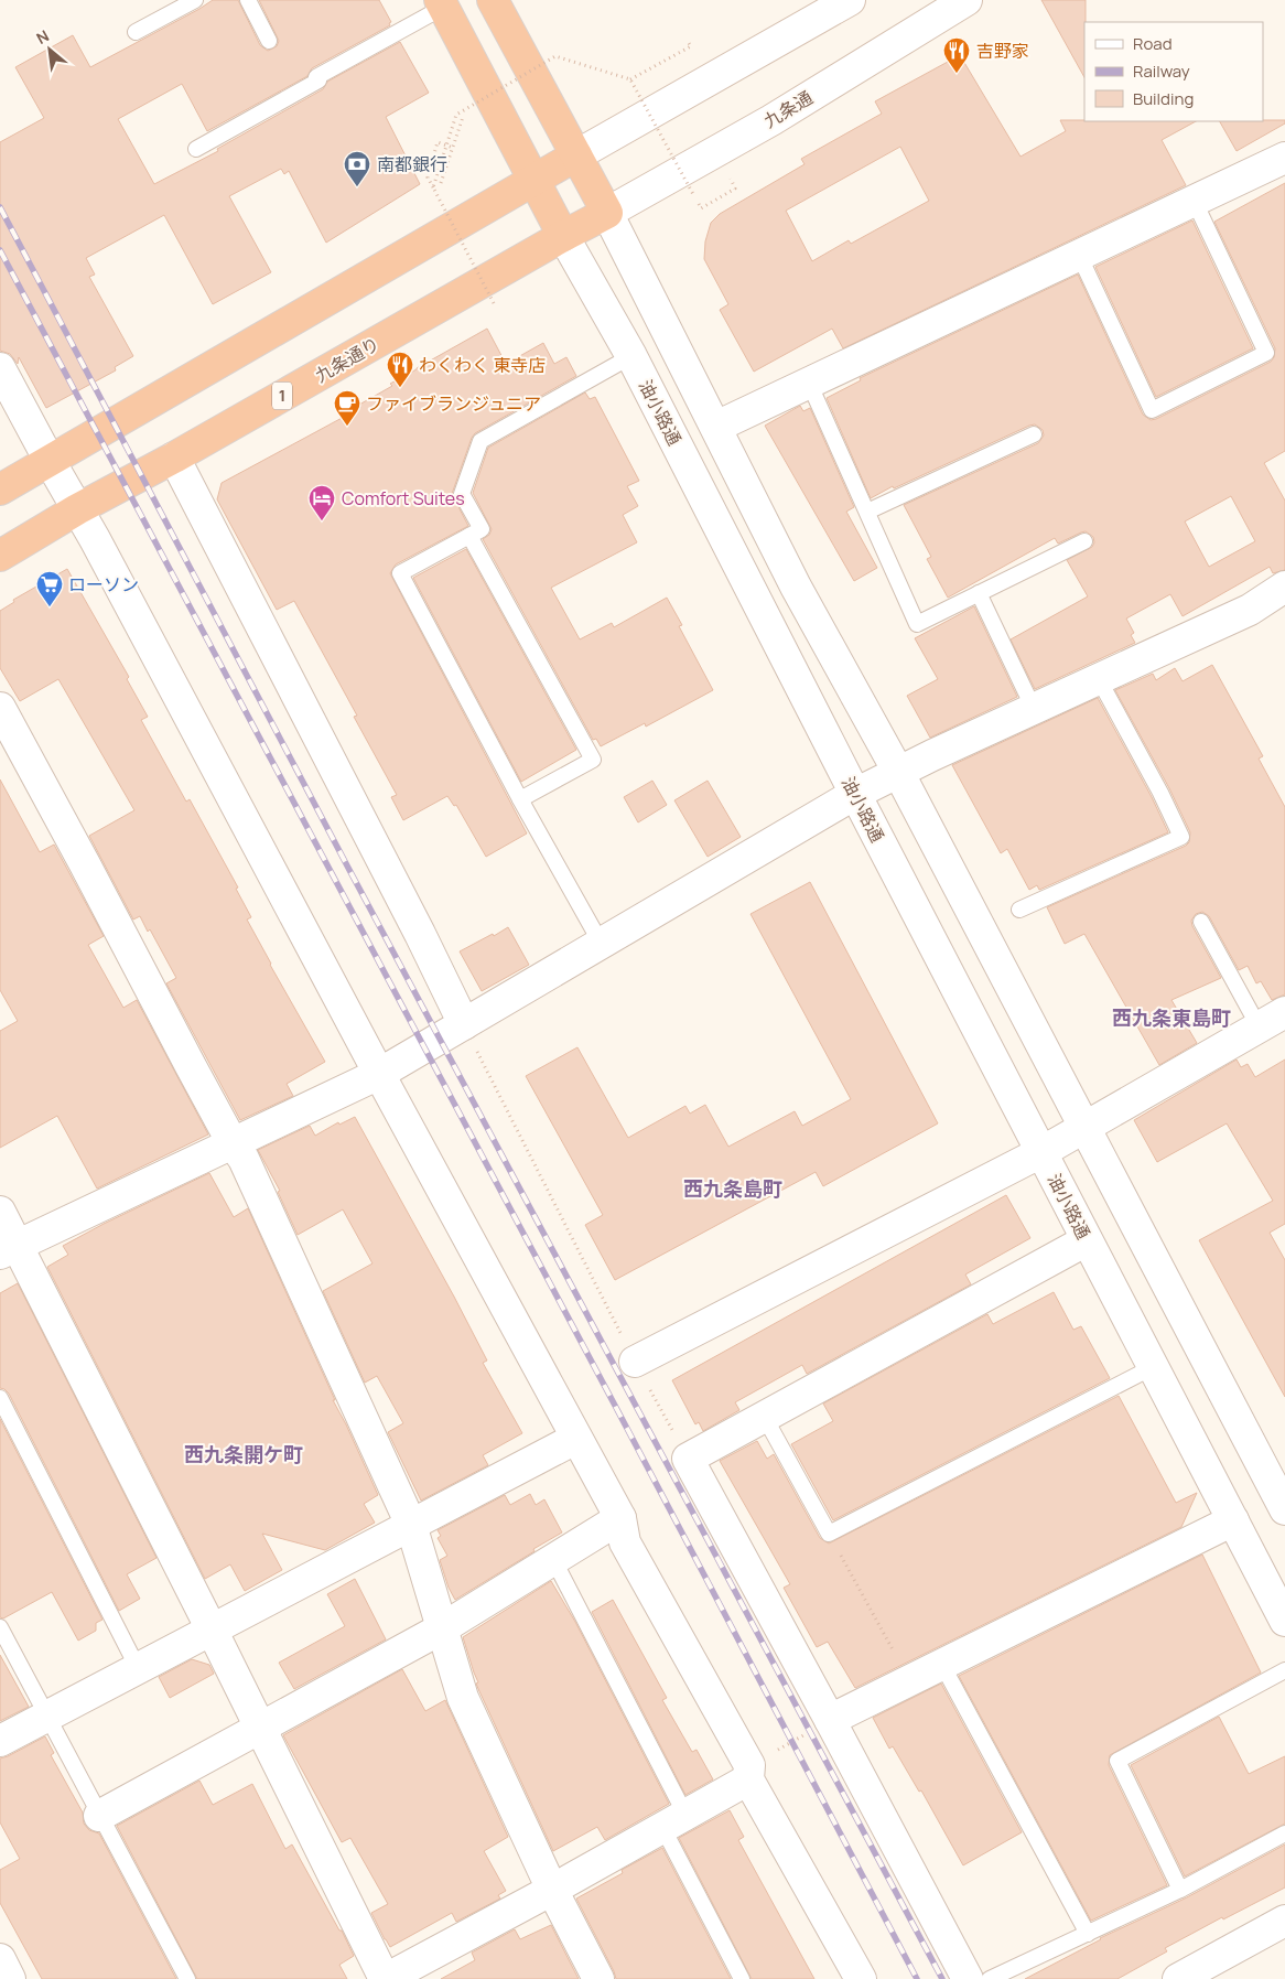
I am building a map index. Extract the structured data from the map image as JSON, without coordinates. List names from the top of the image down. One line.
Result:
{"streets":{"highway":["九条通り","1","油小路通"],"street":["九条通"]},"crossings":[["九条通","九条通り"],["九条通り","油小路通"]],"districts":["西九条東島町","西九条島町","西九条開ケ町"],"places":{"restaurant":["吉野家","わくわく 東寺店"],"bank":["南都銀行"],"cafe":["ファイブランジュニア"],"hotel":["Comfort Suites"],"supermarket":["ローソン"]},"legend":["Road","Railway","Building"],"north":"top left"}
